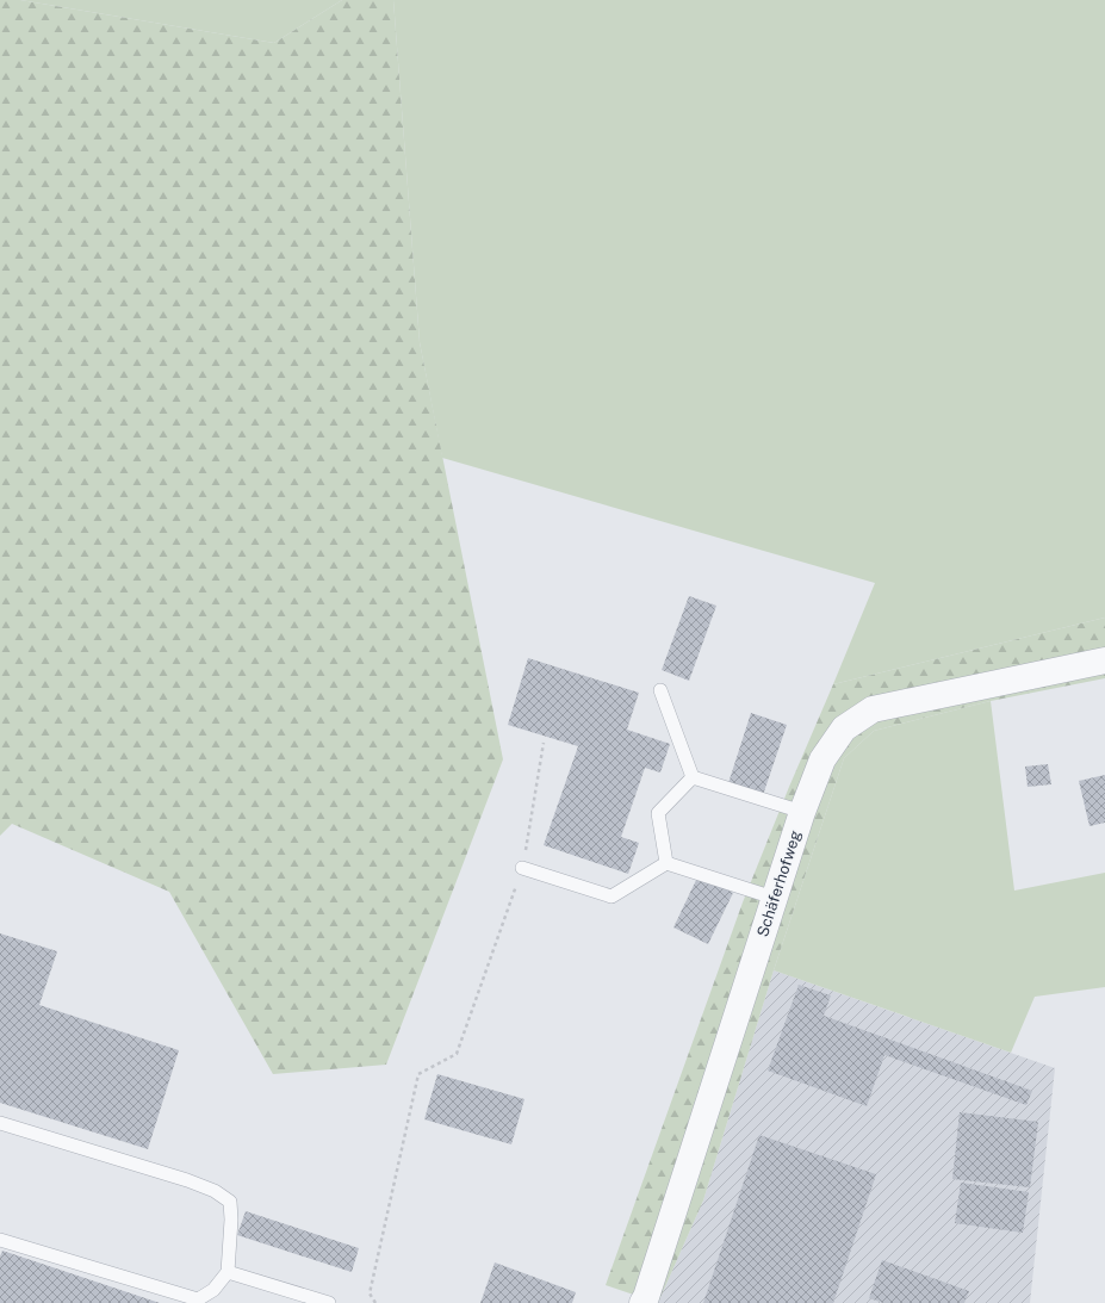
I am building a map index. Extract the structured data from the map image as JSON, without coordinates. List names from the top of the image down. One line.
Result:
{"streets":{"street":["Schäferhofweg"]}}
